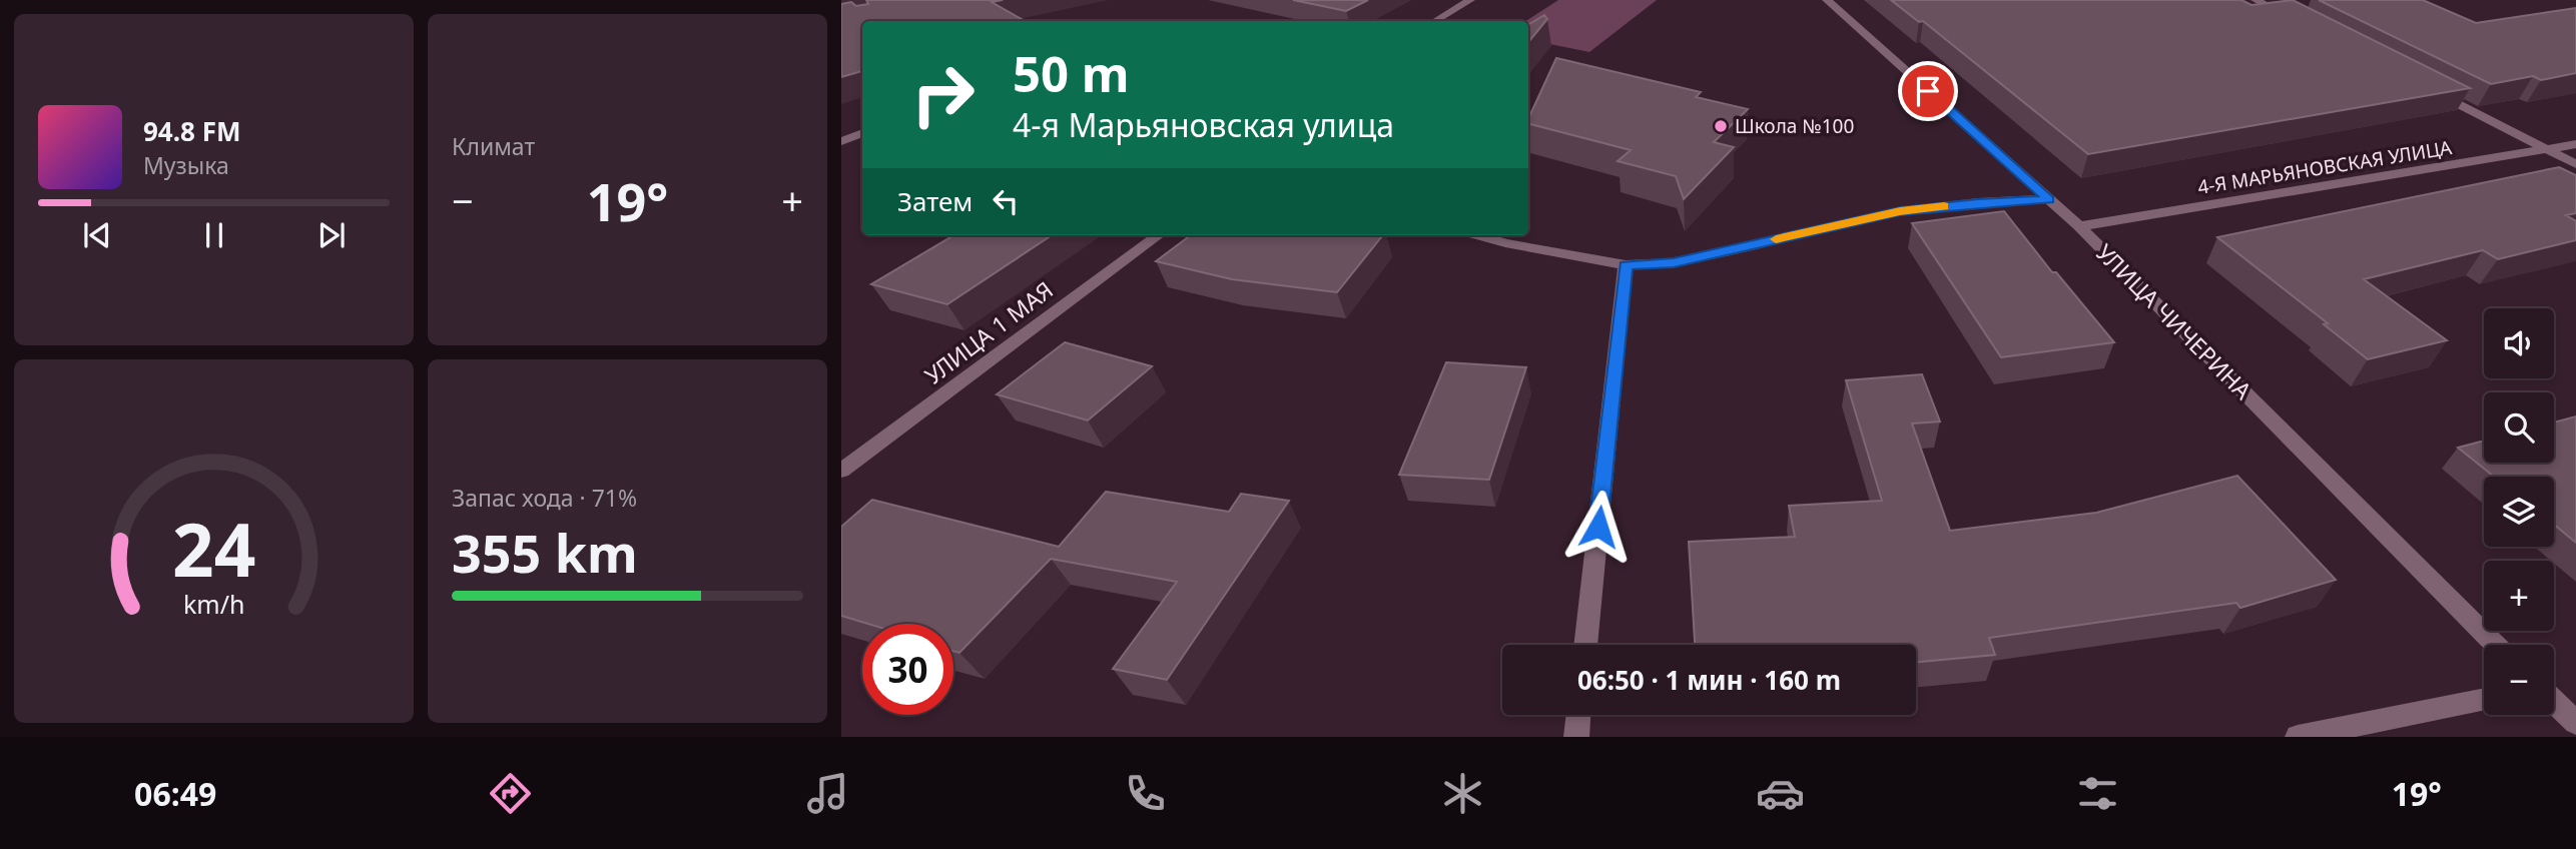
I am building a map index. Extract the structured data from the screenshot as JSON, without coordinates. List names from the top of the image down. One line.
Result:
{"streets":{"street":["4-Я МАРЬЯНОВСКАЯ УЛИЦА","УЛИЦА ЧИЧЕРИНА","УЛИЦА 1 МАЯ"]},"crossings":[["4-Я МАРЬЯНОВСКАЯ УЛИЦА","УЛИЦА ЧИЧЕРИНА"]],"places":["Школа №100"],"page":{"tile":["Климат",["Запас хода · 71%","355 km"]],"turn":["50 m","4-я Марьяновская улица"],"song":["94.8 FM","Музыка"],"then":"Затем","heat":["−","19°","+"],"map_buttons":["+","−"],"limit":"30","trip":"06:50 · 1 мин · 160 m","tabs":["06:49","19°"],"gauge":["24","km/h"]}}
